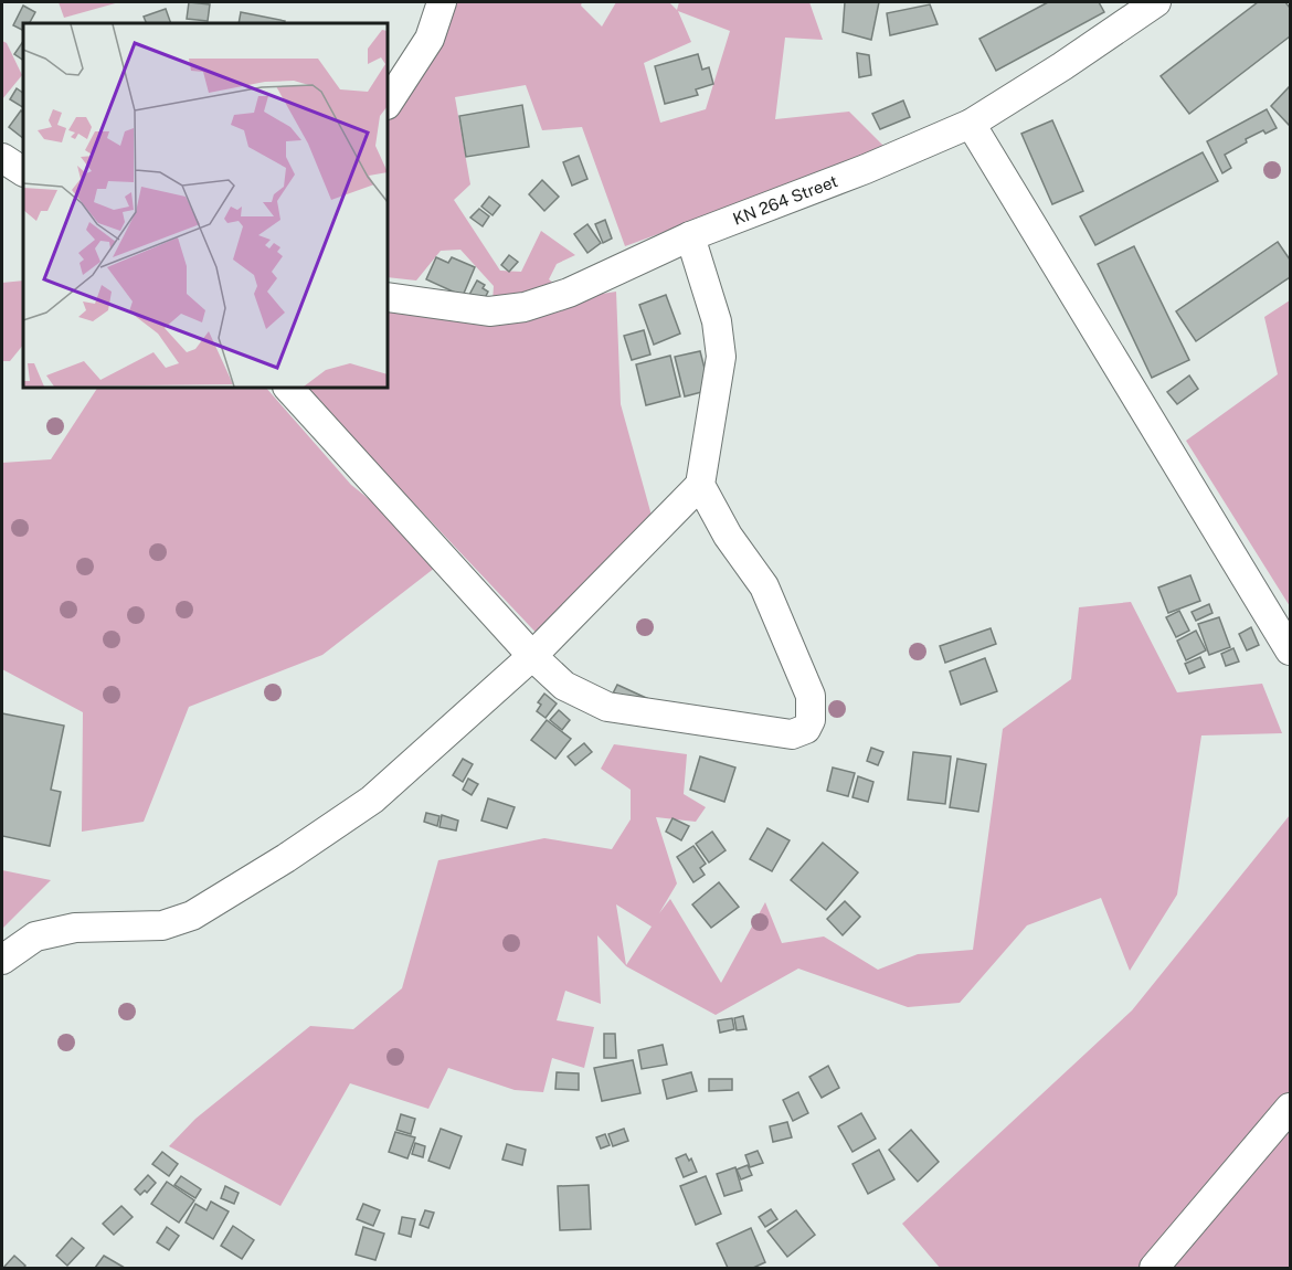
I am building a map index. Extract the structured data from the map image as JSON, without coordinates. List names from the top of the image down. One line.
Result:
{"streets":{"street":["KN 264 Street"]}}
